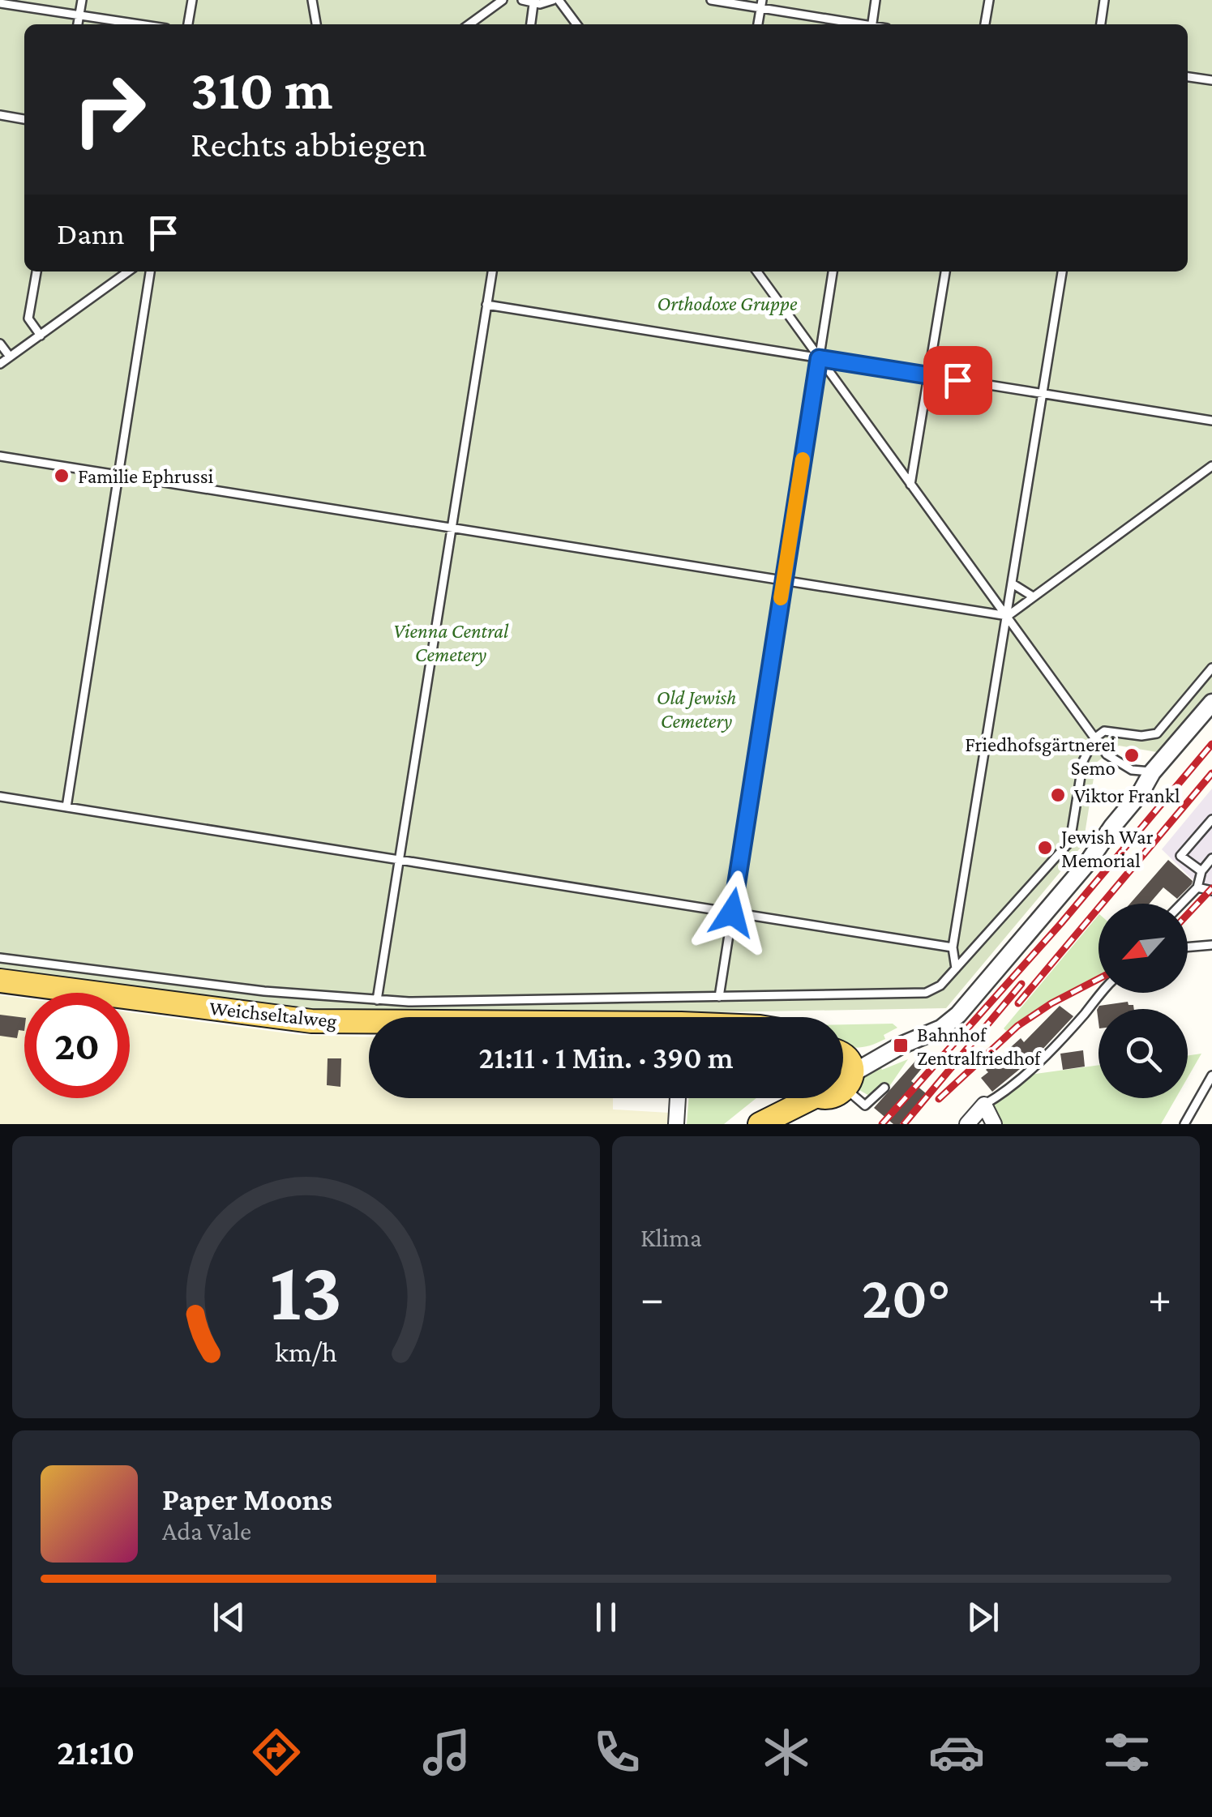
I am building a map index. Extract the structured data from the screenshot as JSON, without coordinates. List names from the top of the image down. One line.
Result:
{"streets":{"main road":["Weichseltalweg"]},"parks":["Orthodoxe Gruppe","Vienna Central Cemetery","Old Jewish Cemetery"],"places":{"other":["Familie Ephrussi","Friedhofsgärtnerei Semo","Viktor Frankl","Jewish War Memorial"],"transit":["Bahnhof Zentralfriedhof"]},"north":"bottom left","page":{"turn":["310 m","Rechts abbiegen"],"then":"Dann","limit":"20","trip":"21:11 · 1 Min. · 390 m","tile":"Klima","heat":["−","20°","+"],"song":["Paper Moons","Ada Vale"],"tabs":"21:10","gauge":["13","km/h"]}}
